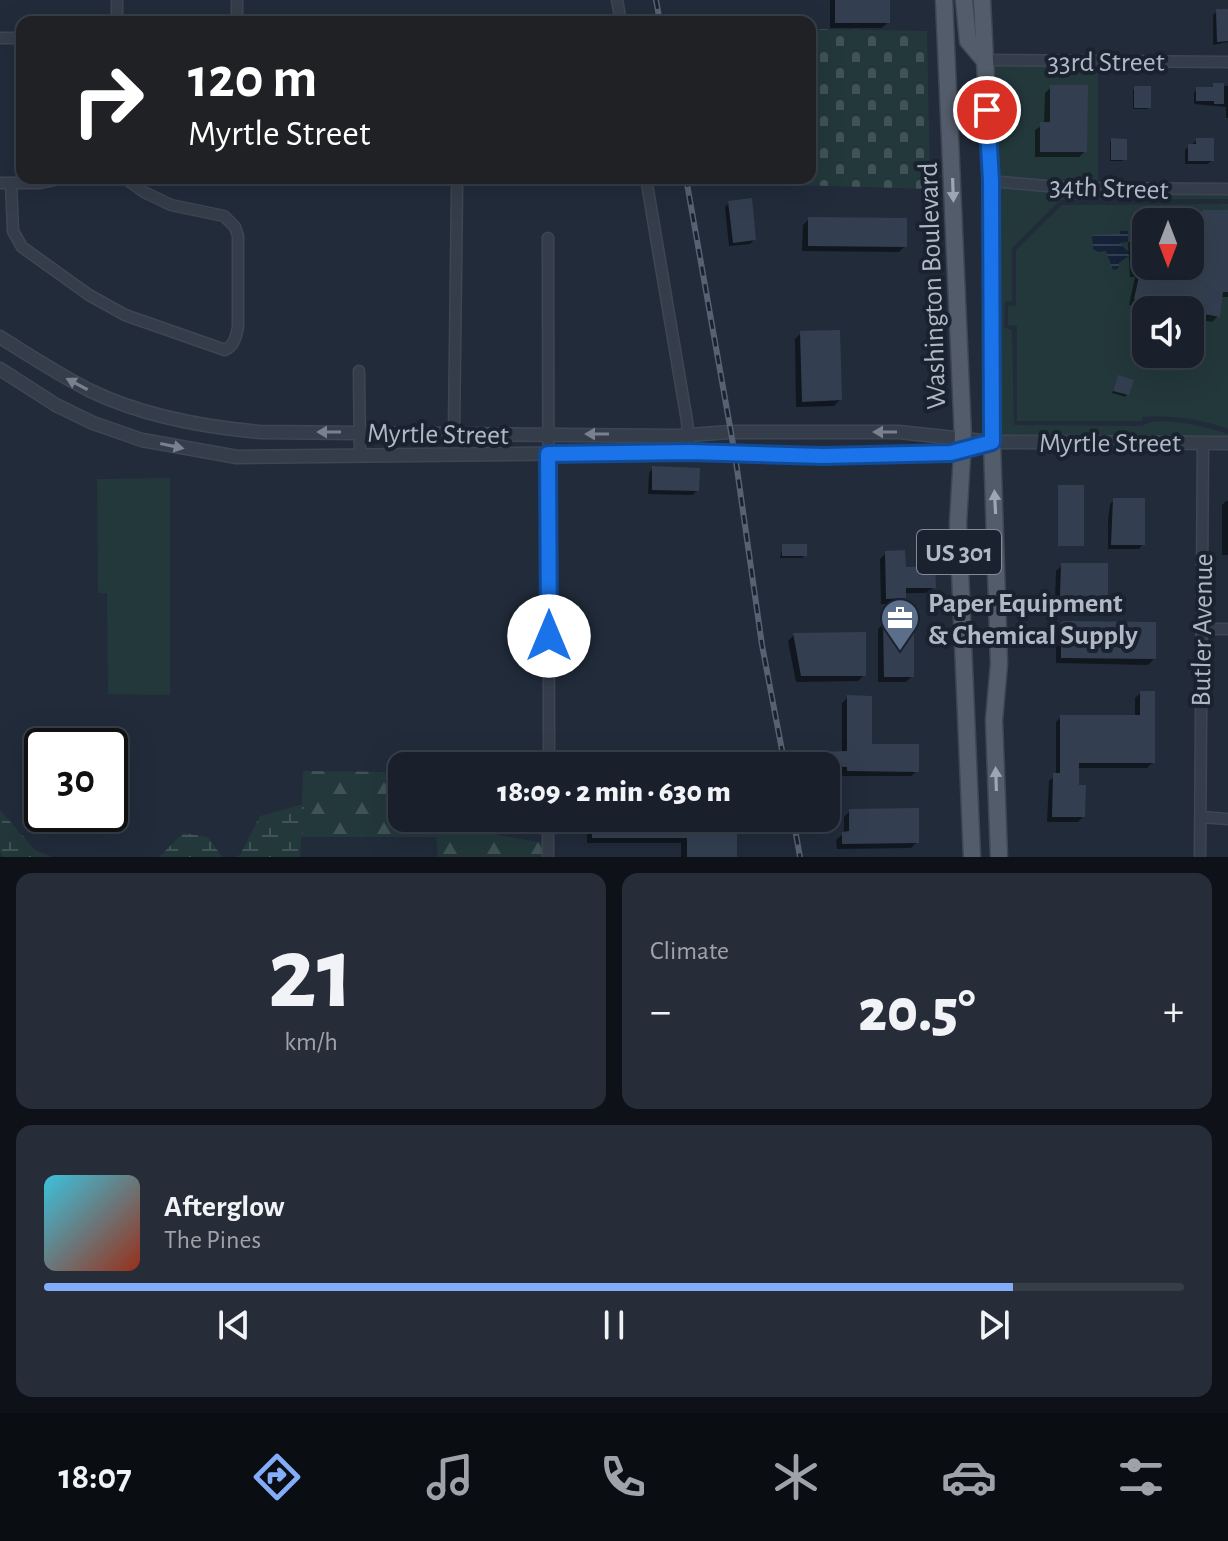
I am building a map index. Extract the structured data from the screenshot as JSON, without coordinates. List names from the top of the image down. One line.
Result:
{"streets":{"main road":["Washington Boulevard","US 301"],"street":["33rd Street","34th Street","Myrtle Street","Butler Avenue"]},"crossings":[["33rd Street","Washington Boulevard"],["34th Street","Washington Boulevard"],["Washington Boulevard","Myrtle Street"],["Myrtle Street","Butler Avenue"]],"places":{"office":["Paper Equipment & Chemical Supply"]},"north":"bottom","page":{"turn":["120 m","Myrtle Street"],"limit":"30","trip":"18:09 · 2 min · 630 m","tile":[["21","km/h"],"Climate"],"heat":["−","20.5°","+"],"song":["Afterglow","The Pines"],"tabs":"18:07"}}
